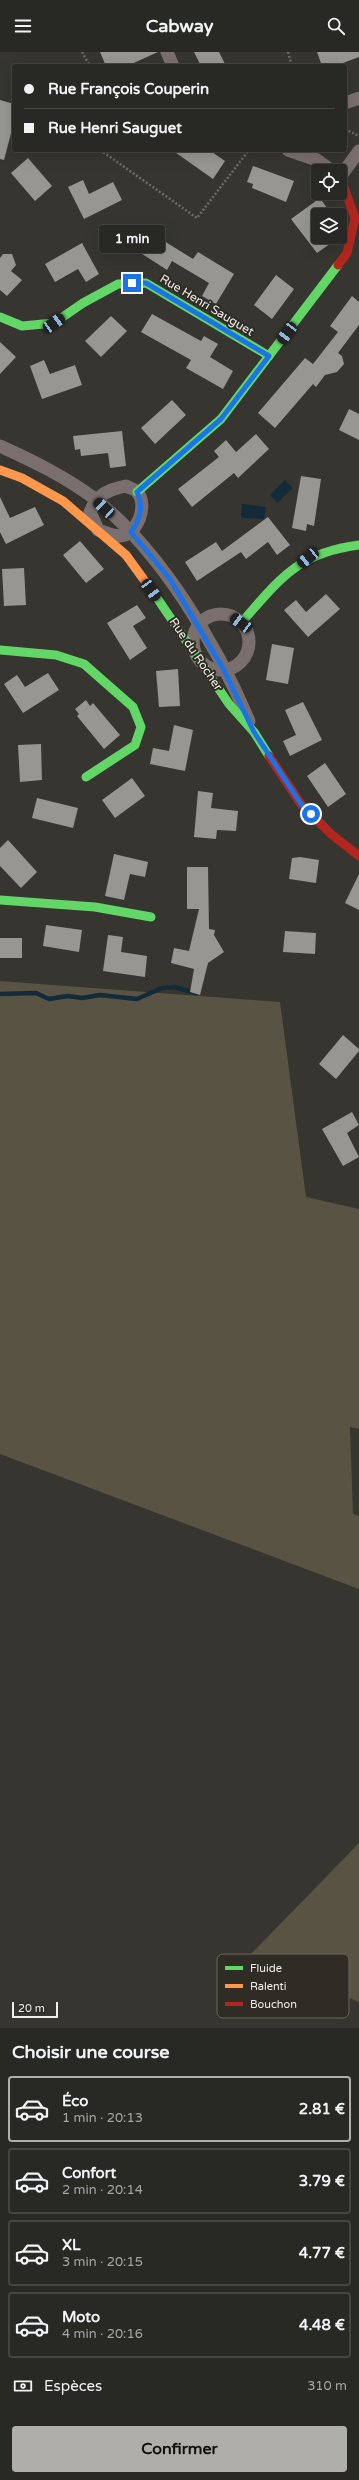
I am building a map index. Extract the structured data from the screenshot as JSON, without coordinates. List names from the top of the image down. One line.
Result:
{"streets":{"street":["Rue Henri Sauguet","Rue du Rocher"]},"legend":["Fluide","Ralenti","Bouchon"],"scale_bar":"20 m","page":{"header":"Cabway","banner":["Rue François Couperin","Rue Henri Sauguet"],"bubble":"1 min","scale":"20 m","heading":"Choisir une course","list":[{"name":"Éco","note":"1 min · 20:13","value":"2.81 €"},{"name":"Confort","note":"2 min · 20:14","value":"3.79 €"},{"name":"XL","note":"3 min · 20:15","value":"4.77 €"},{"name":"Moto","note":"4 min · 20:16","value":"4.48 €"}],"pay":["Espèces","310 m"],"buttons":"Confirmer"}}
